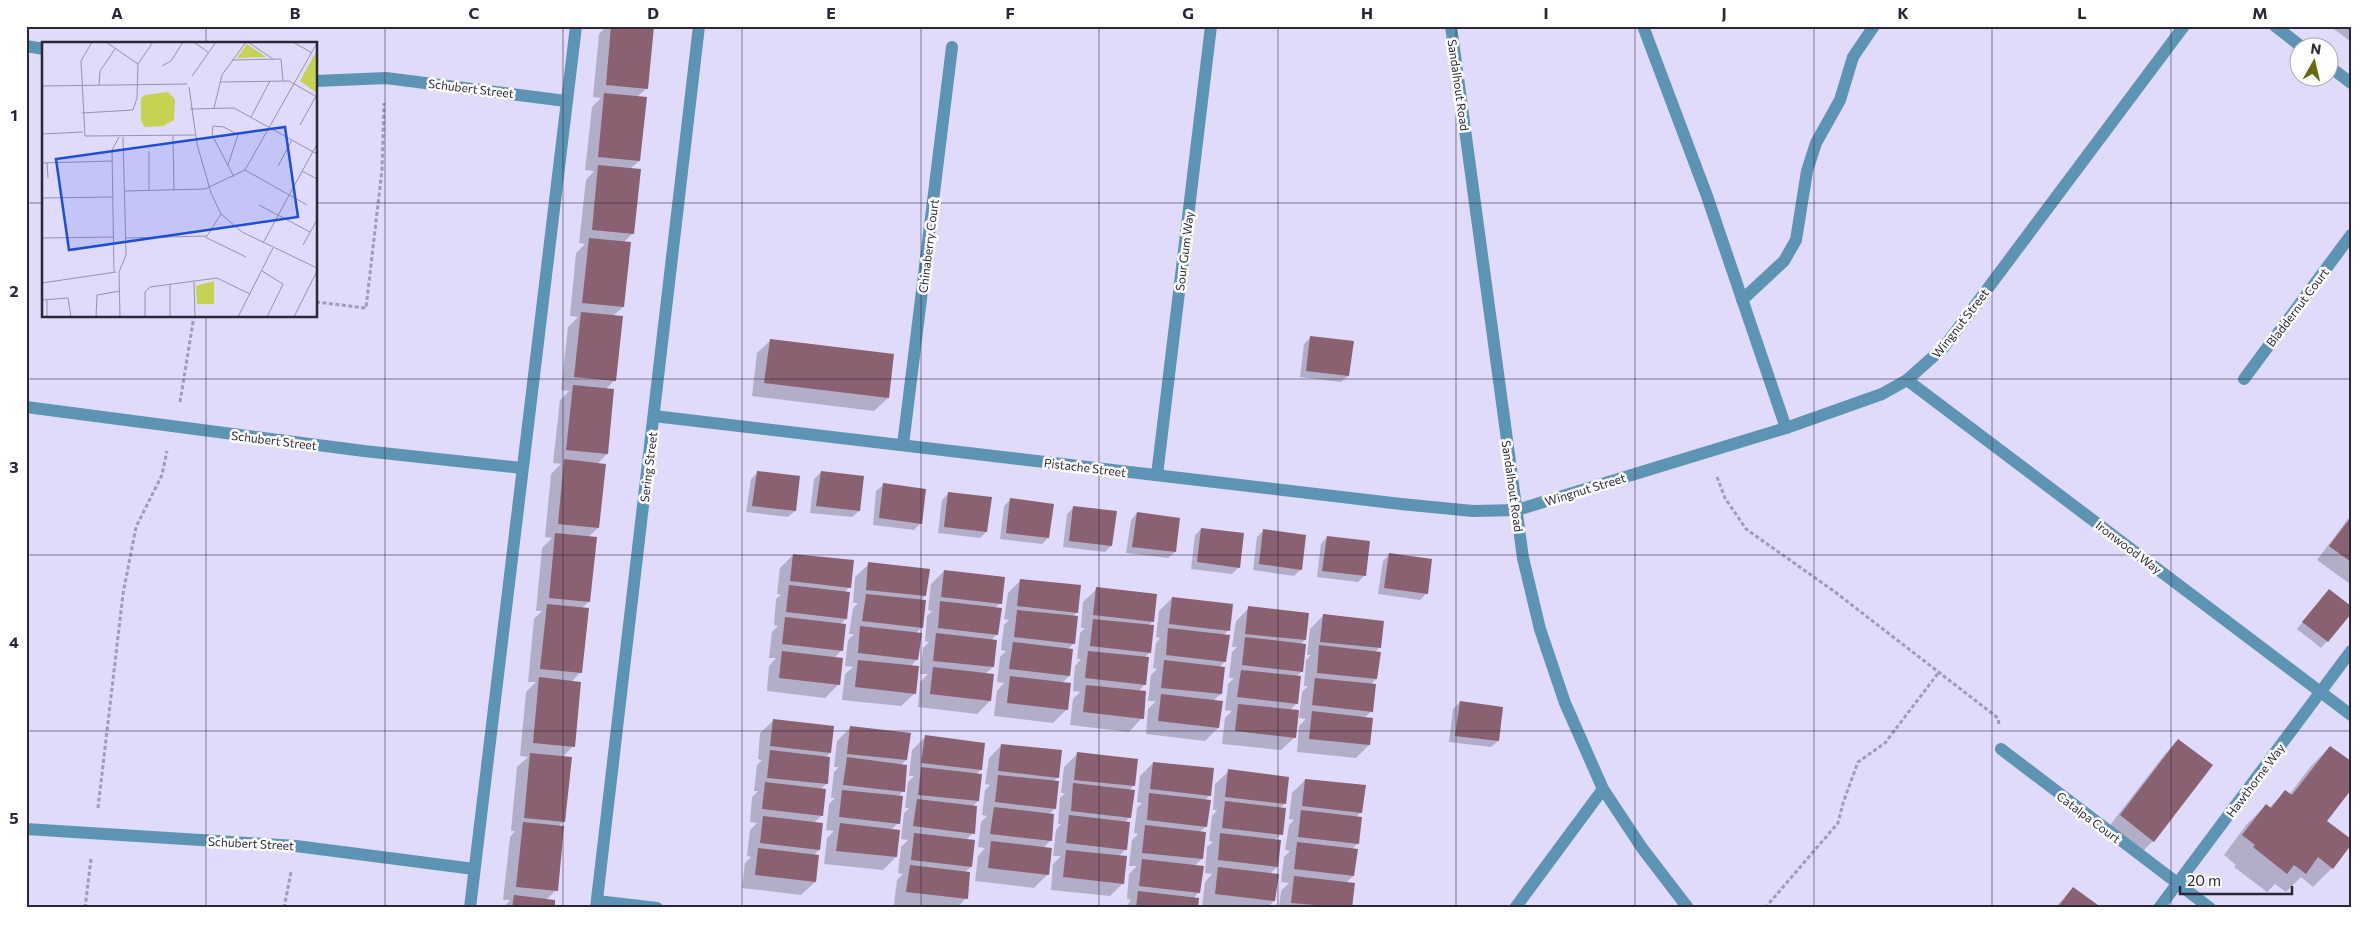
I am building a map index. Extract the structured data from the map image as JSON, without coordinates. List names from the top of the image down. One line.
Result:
{"streets":{"street":["Sandalhout Road","Schubert Street","Chinaberry Court","Sour Gum Way","Bladdernut Court","Wingnut Street","Sering Street","Pistache Street","Ironwood Way","Hawthorne Way","Catalpa Court"]},"crossings":[["Sandalhout Road","Wingnut Street"],["Sandalhout Road","Pistache Street"],["Chinaberry Court","Pistache Street"],["Sour Gum Way","Pistache Street"],["Wingnut Street","Pistache Street"],["Wingnut Street","Ironwood Way"],["Sering Street","Pistache Street"],["Ironwood Way","Hawthorne Way"],["Hawthorne Way","Catalpa Court"]],"scale_bar":"20 m","north":"top","grid":{"columns":["A","B","C","D","E","F","G","H","I","J","K","L","M"],"rows":["1","2","3","4","5"]}}
